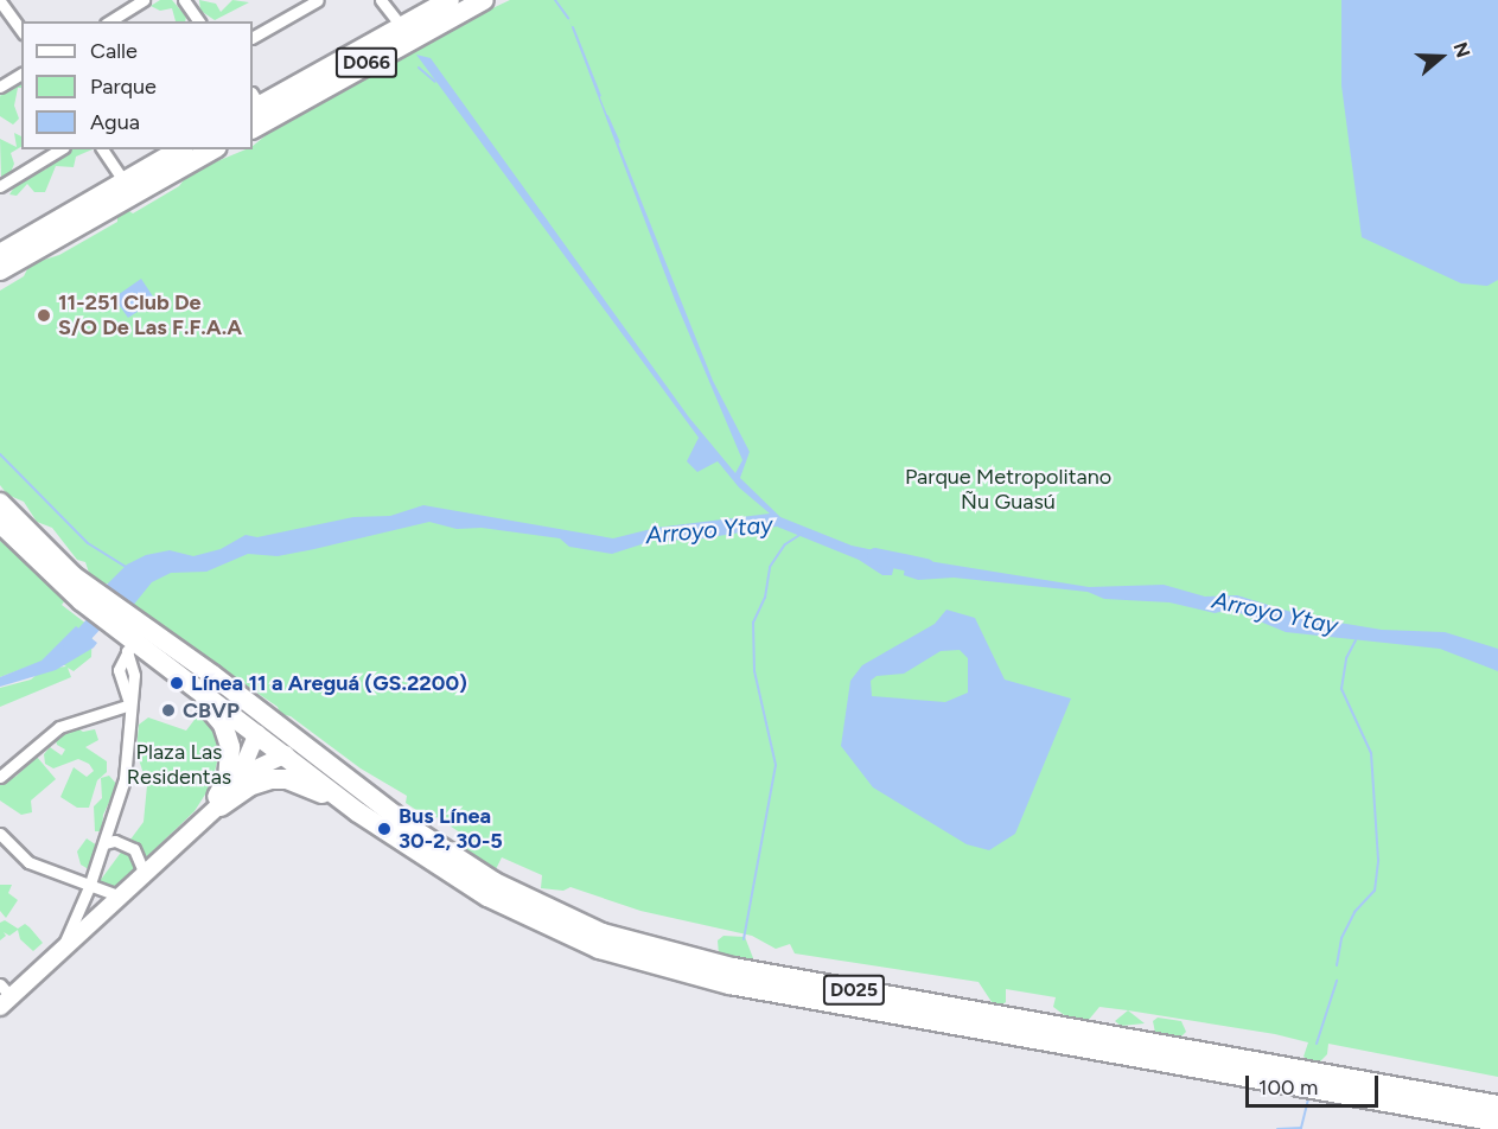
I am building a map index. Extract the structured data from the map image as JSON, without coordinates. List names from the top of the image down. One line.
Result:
{"streets":{"highway":["D066","D025"]},"water":["Arroyo Ytay"],"parks":["Parque Metropolitano Ñu Guasú","Plaza Las Residentas"],"places":["11-251 Club De S/O De Las F.F.A.A","Línea 11 a Areguá (GS.2200)","CBVP","Bus Línea 30-2, 30-5"],"legend":["Calle","Parque","Agua"],"scale_bar":"100 m","north":"right"}
